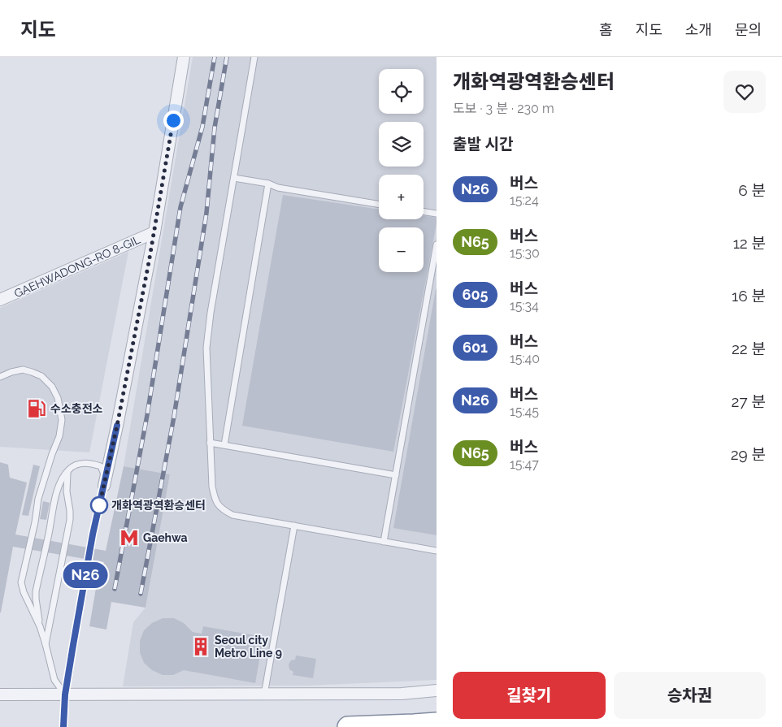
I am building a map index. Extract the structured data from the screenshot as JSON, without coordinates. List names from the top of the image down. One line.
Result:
{"streets":{"street":["GAEHWADONG-RO 8-GIL"]},"places":{"fuel station":["수소충전소"],"other":["개화역광역환승센터"],"metro station":["Gaehwa"],"building":["Seoul city Metro Line 9"]},"lines":["bus line N26"],"page":{"header":"지도","nav":["홈","지도","소개","문의"],"on_map":"N26","heading":[["개화역광역환승센터","도보 · 3 분 · 230 m"],"출발 시간"],"map_buttons":["+","−"],"list":[{"mark":"N26","name":"버스","note":"15:24","value":"6 분"},{"mark":"N65","name":"버스","note":"15:30","value":"12 분"},{"mark":"605","name":"버스","note":"15:34","value":"16 분"},{"mark":"601","name":"버스","note":"15:40","value":"22 분"},{"mark":"N26","name":"버스","note":"15:45","value":"27 분"},{"mark":"N65","name":"버스","note":"15:47","value":"29 분"}],"buttons":["길찾기","승차권"]}}
